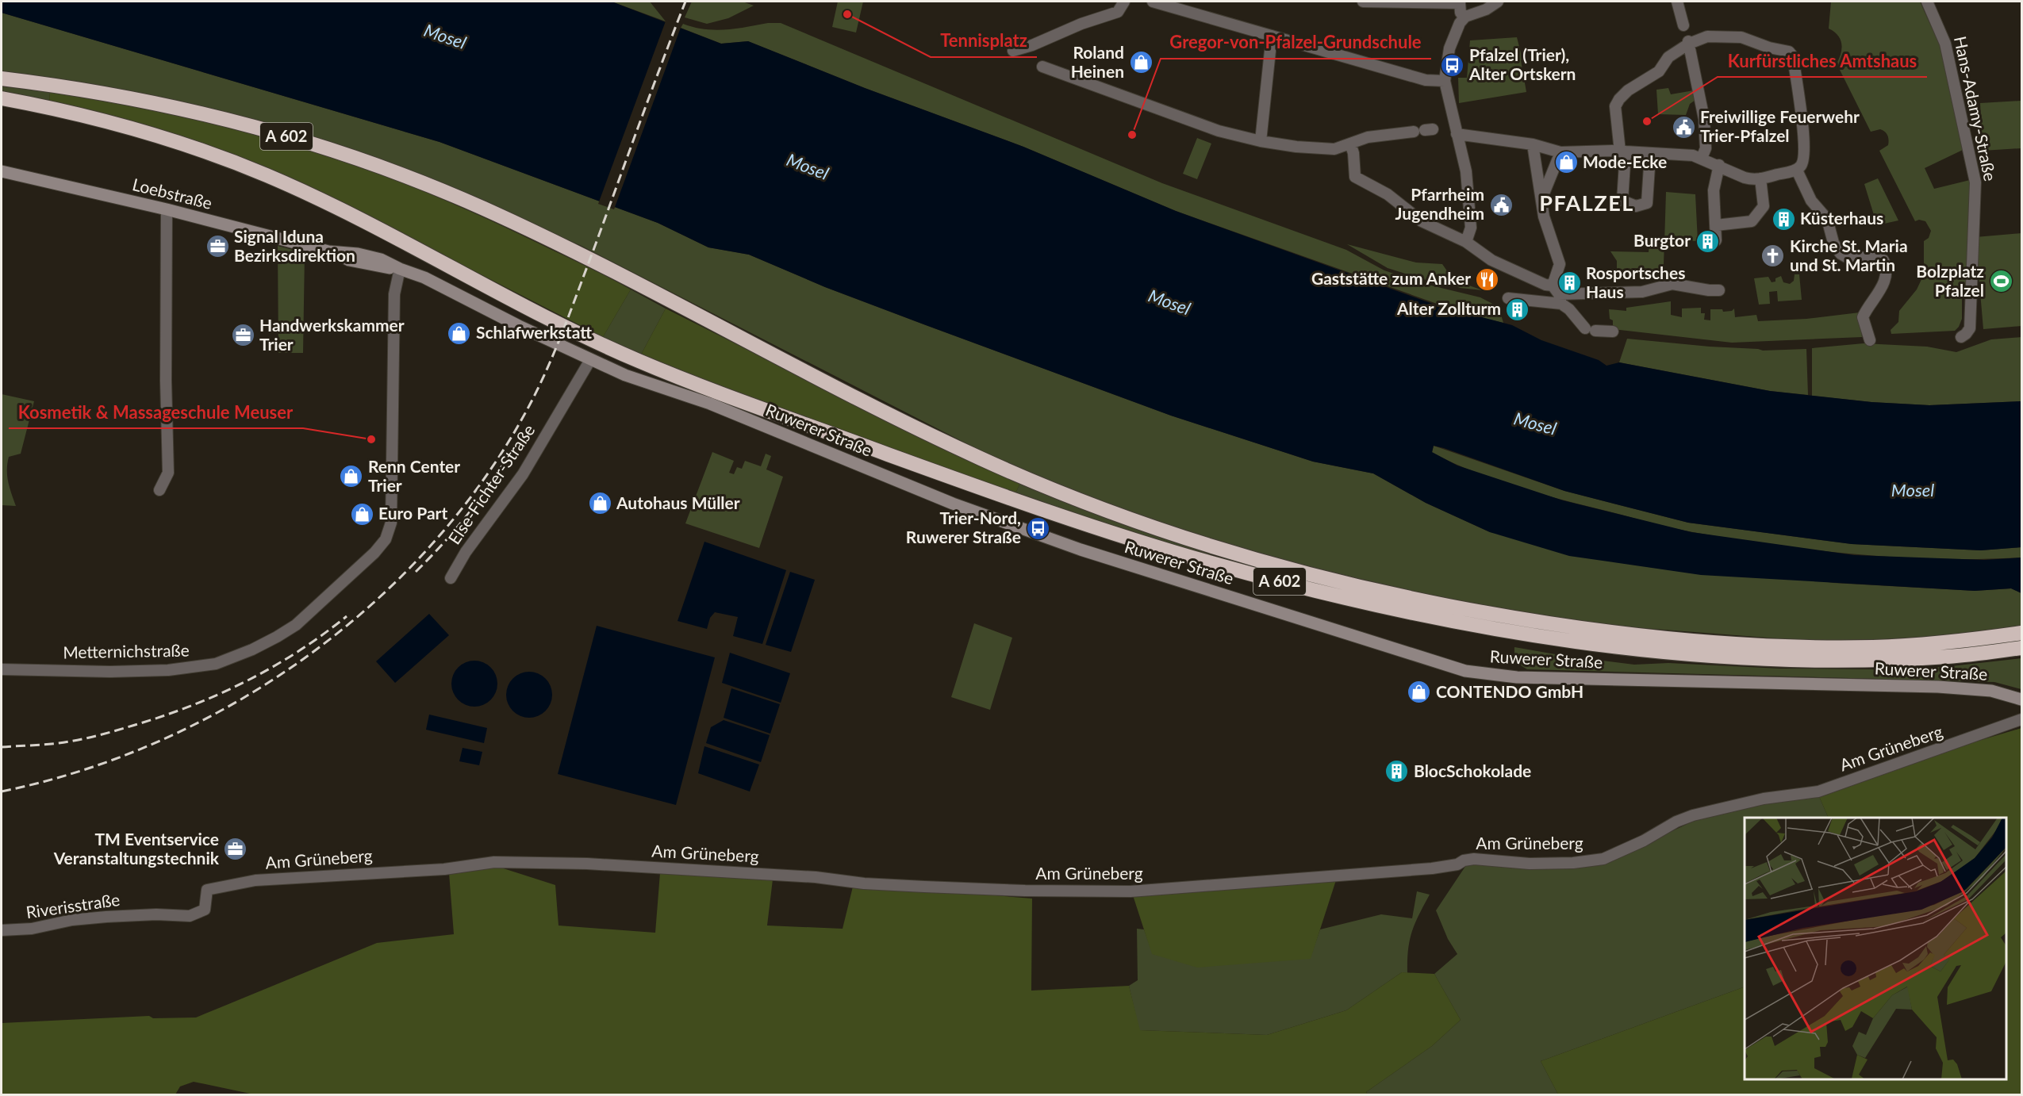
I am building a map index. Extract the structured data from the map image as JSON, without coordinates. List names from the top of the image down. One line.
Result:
{"streets":{"highway":["A 602"],"main road":["Loebstraße","Ruwerer Straße"],"street":["Hans-Adamy-Straße","Else-Fichter-Straße","Metternichstraße","Am Grüneberg","Riverisstraße"]},"crossings":[["Loebstraße","Ruwerer Straße"],["Loebstraße","Metternichstraße"],["Ruwerer Straße","Else-Fichter-Straße"],["Ruwerer Straße","Metternichstraße"],["Am Grüneberg","Riverisstraße"]],"districts":["PFALZEL"],"water":["Mosel"],"places":{"other":["Tennisplatz","Kurfürstliches Amtshaus","Gregor-von-Pfalzel-Grundschule","Kosmetik & Massageschule Meuser"],"shop":["Roland Heinen","Mode-Ecke","Schlafwerkstatt","Renn Center Trier","Autohaus Müller","Euro Part","CONTENDO GmbH"],"bus stop":["Pfalzel (Trier), Alter Ortskern","Trier-Nord, Ruwerer Straße"],"public building":["Freiwillige Feuerwehr Trier-Pfalzel","Pfarrheim Jugendheim"],"building":["Küsterhaus","Burgtor","Rosportsches Haus","Alter Zollturm","BlocSchokolade"],"office":["Signal Iduna Bezirksdirektion","Handwerkskammer Trier","TM Eventservice Veranstaltungstechnik"],"church":["Kirche St. Maria und St. Martin"],"restaurant":["Gaststätte zum Anker"],"sports":["Bolzplatz Pfalzel"]}}
